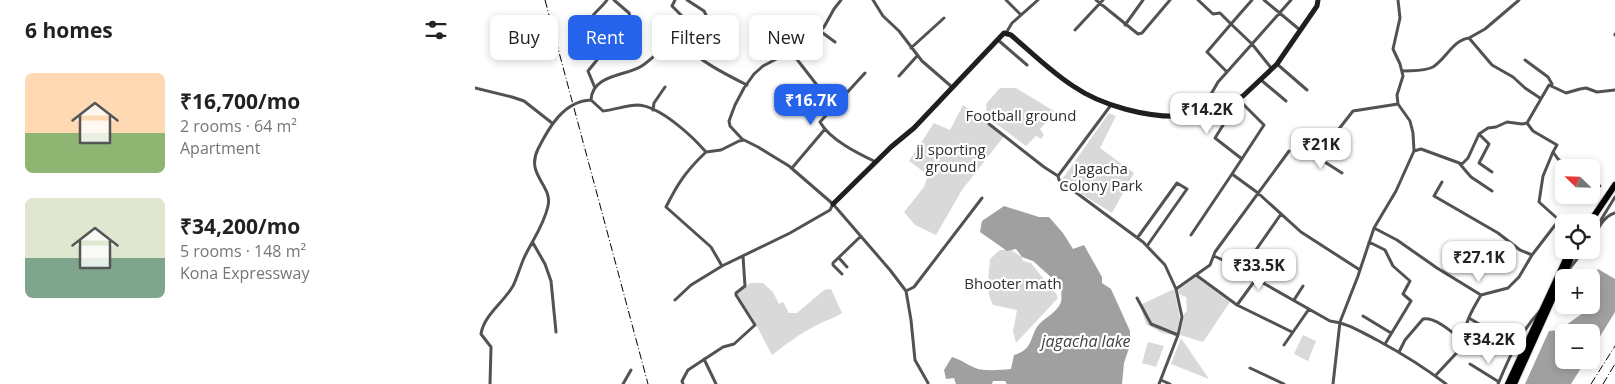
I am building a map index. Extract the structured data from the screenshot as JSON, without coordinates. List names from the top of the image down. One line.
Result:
{"water":["jagacha lake"],"parks":["Football ground","jj sporting ground","Jagacha Colony Park","Bhooter math"],"north":"top left","page":{"heading":"6 homes","chip":["Buy","Rent","Filters","New"],"list":[{"name":"₹16,700/mo","note":"2 rooms · 64 m² · Apartment"},{"name":"₹34,200/mo","note":"5 rooms · 148 m² · Kona Expressway"}],"price":["₹16.7K","₹14.2K","₹21K","₹27.1K","₹33.5K","₹34.2K"],"map_buttons":["+","−"]}}
